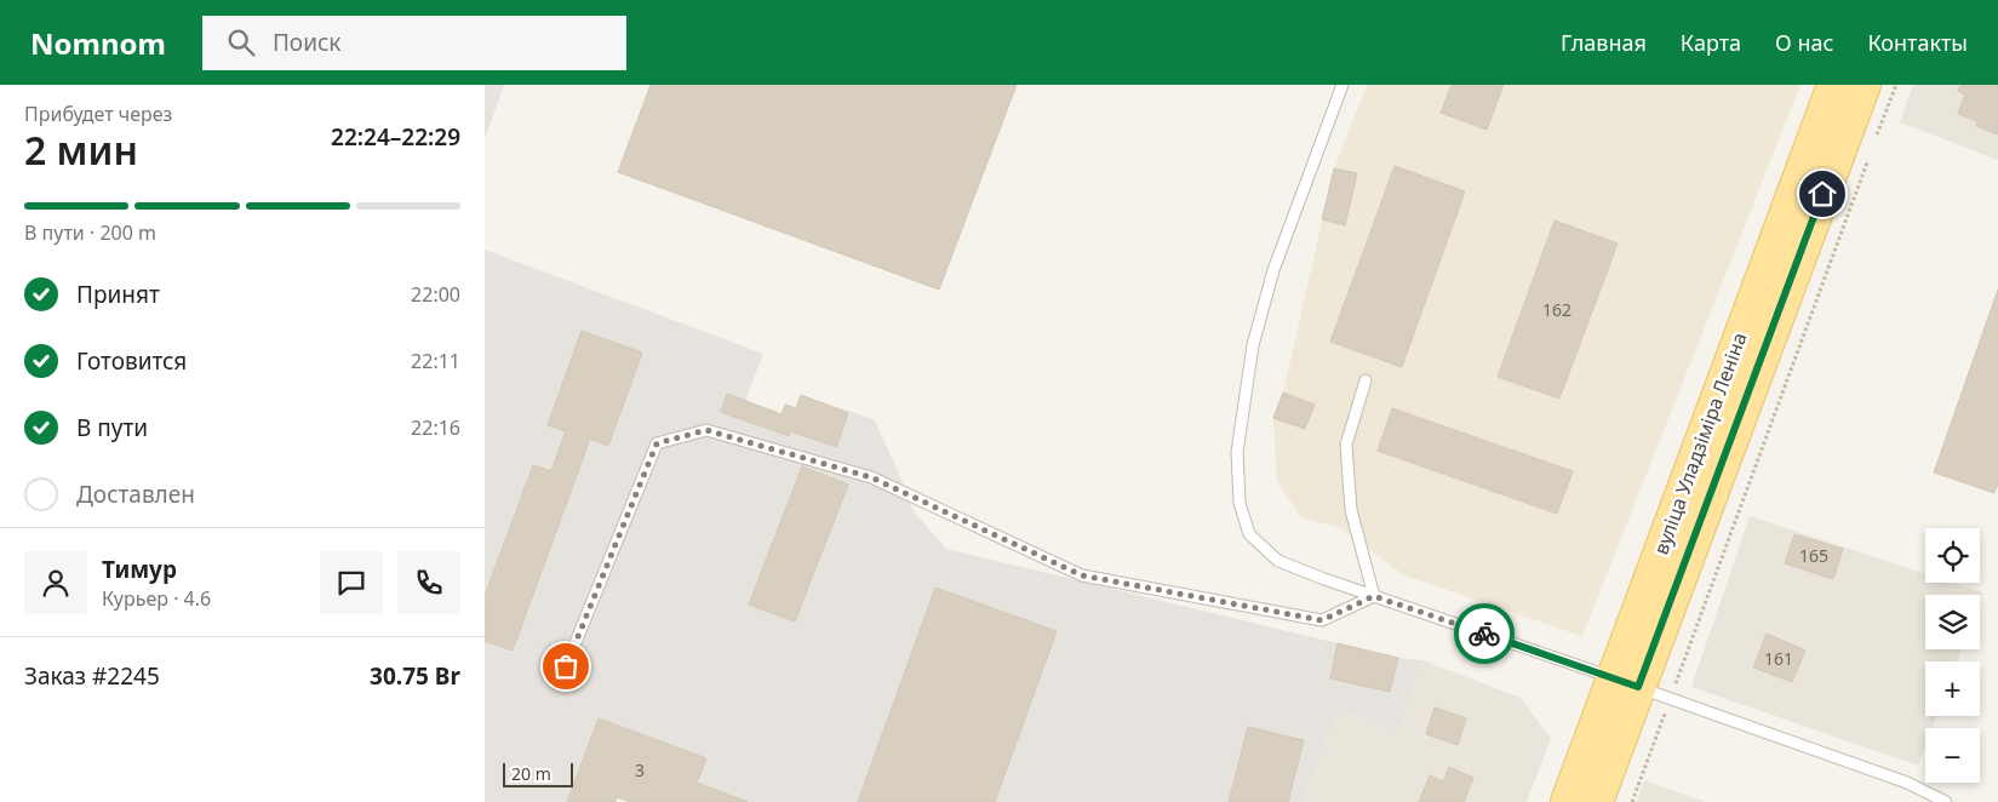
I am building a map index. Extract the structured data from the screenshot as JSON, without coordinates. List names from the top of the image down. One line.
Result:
{"streets":{"main road":["вуліца Уладзіміра Леніна"]},"house_numbers":["162","165","161","3"],"scale_bar":"20 m","page":{"header":"Nomnom","search":"Поиск","nav":["Главная","Карта","О нас","Контакты"],"heading":["2 мин","Прибудет через","22:24–22:29"],"panel":["Тимур","Курьер · 4.6","Заказ #2245","30.75 Br"],"bar":"В пути · 200 m","list":[["Принят","22:00"],["Готовится","22:11"],["В пути","22:16"],"Доставлен"],"map_buttons":["+","−"],"scale":"20 m"}}
